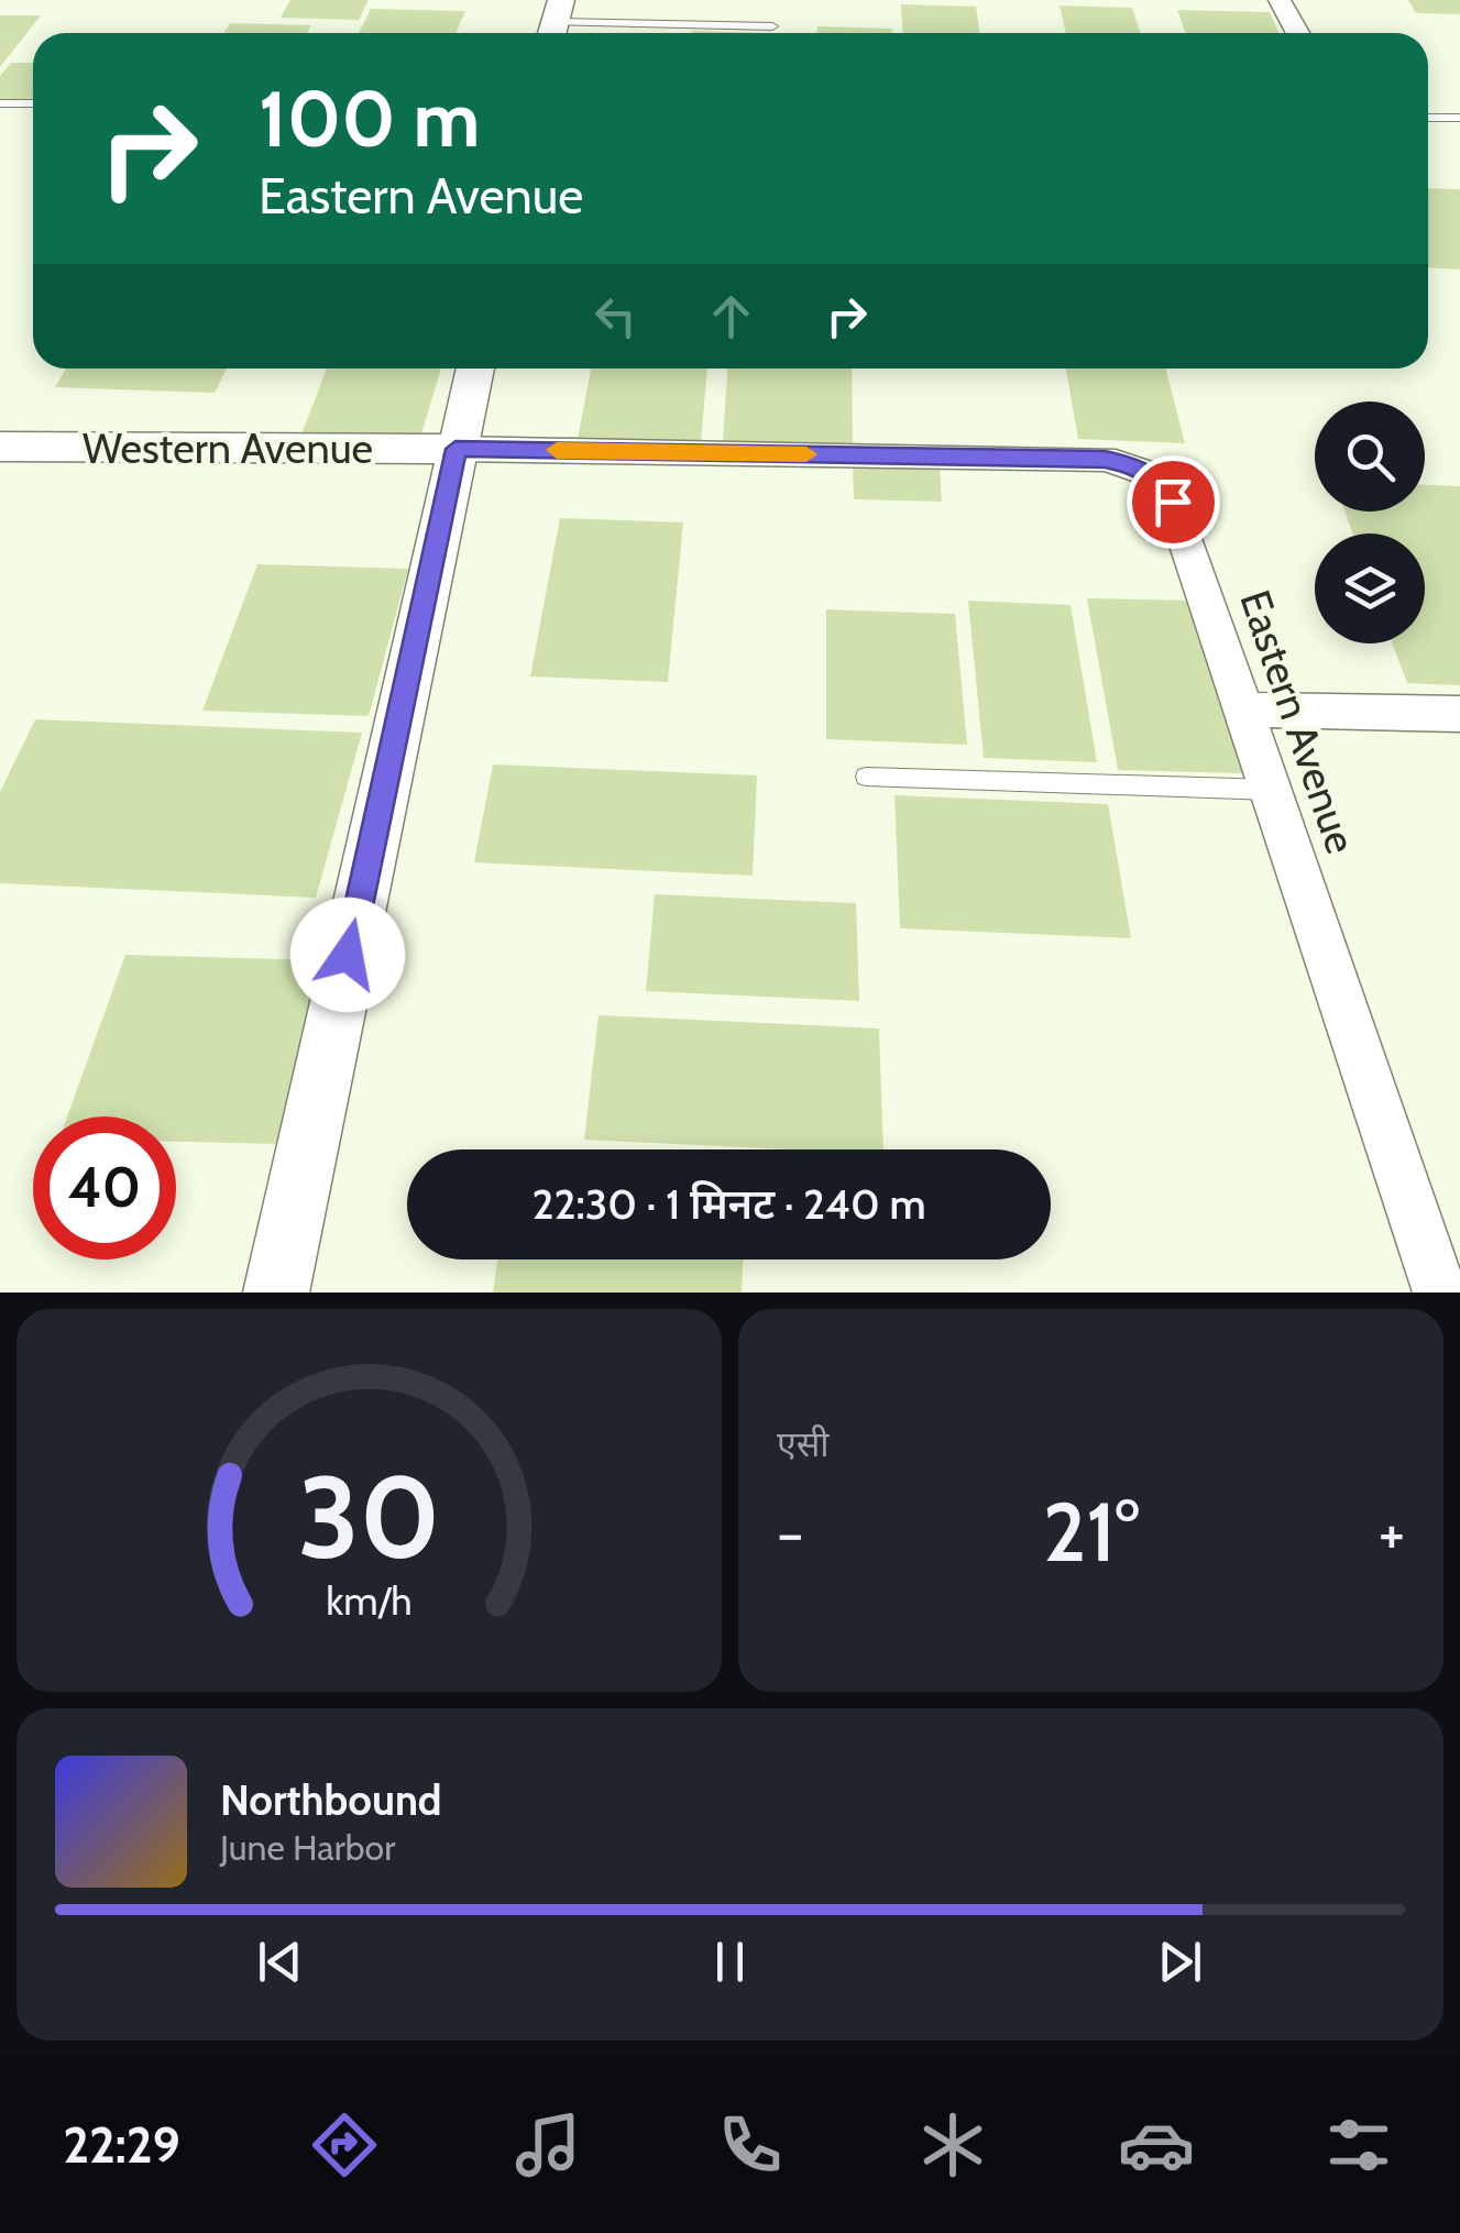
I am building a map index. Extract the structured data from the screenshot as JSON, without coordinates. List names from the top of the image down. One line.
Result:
{"streets":{"street":["Western Avenue","Eastern Avenue"]},"crossings":[["Western Avenue","Eastern Avenue"]],"page":{"turn":["100 m","Eastern Avenue"],"limit":"40","trip":"22:30 · 1 मिनट · 240 m","tile":"एसी","heat":["−","21°","+"],"song":["Northbound","June Harbor"],"tabs":"22:29","gauge":["30","km/h"]}}
